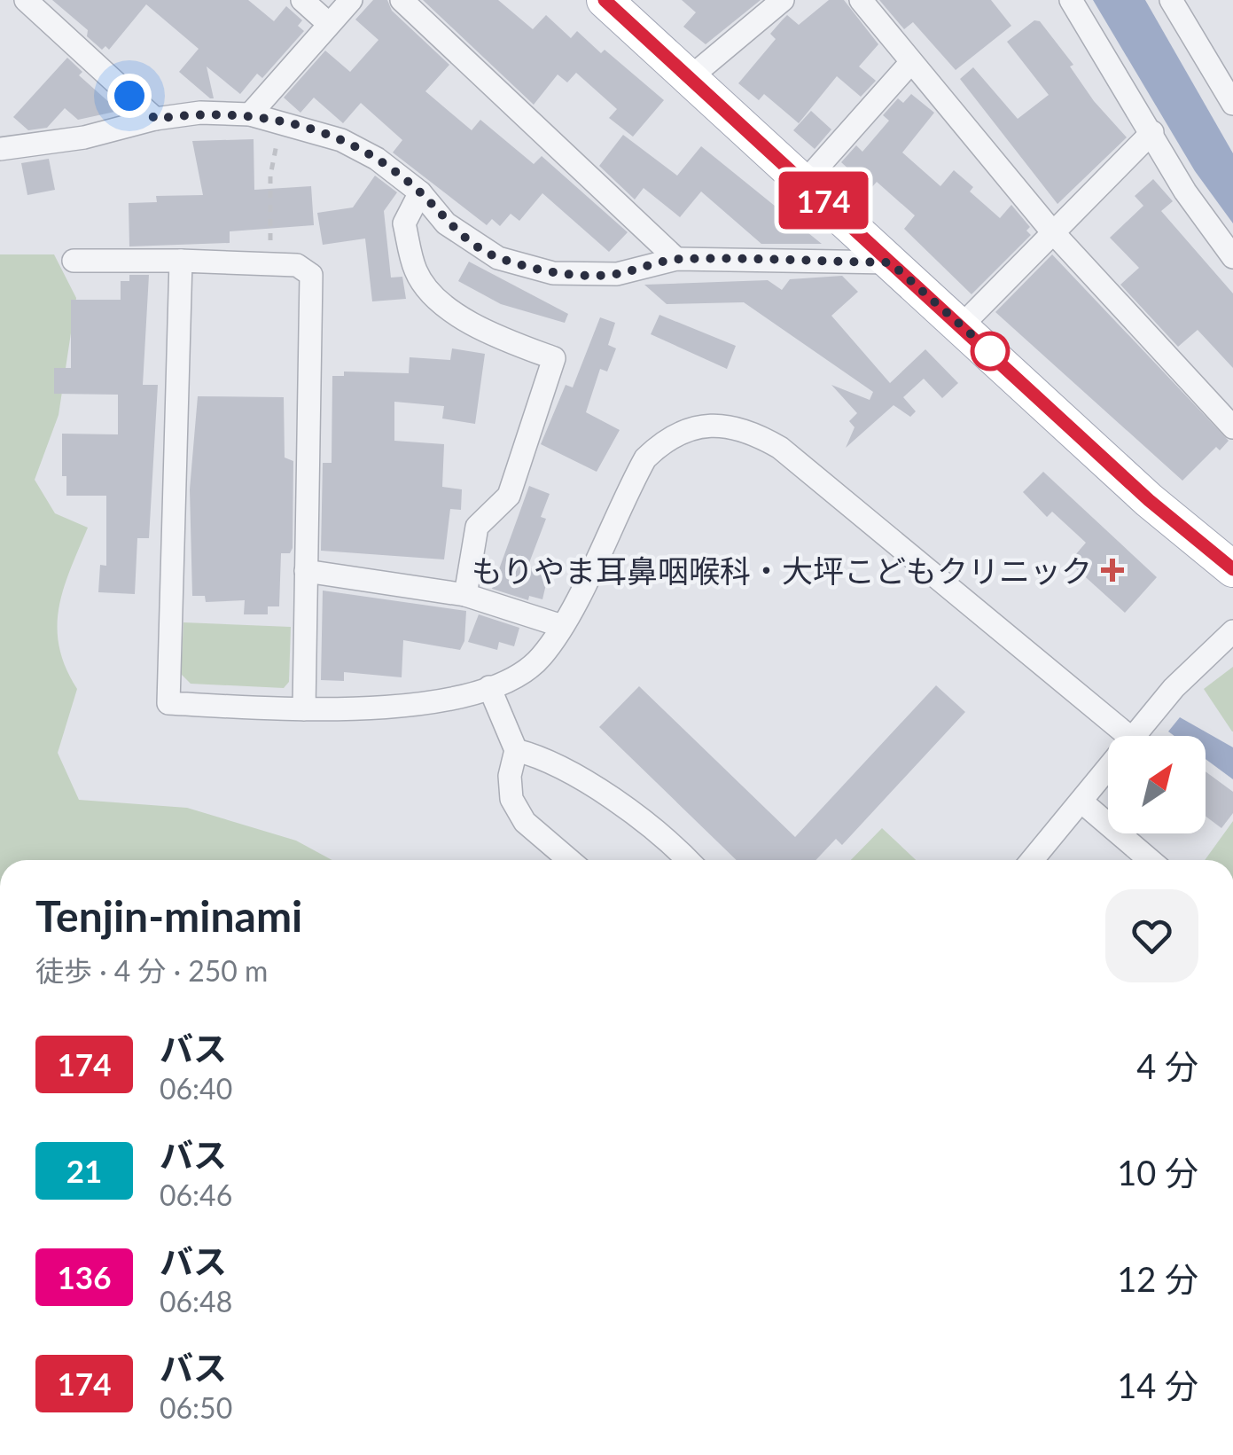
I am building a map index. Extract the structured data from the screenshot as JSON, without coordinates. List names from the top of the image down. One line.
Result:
{"places":{"health":["もりやま耳鼻咽喉科・大坪こどもクリニック"]},"lines":["bus line 174"],"north":"top right","page":{"on_map":"174","heading":["Tenjin-minami","徒歩 · 4 分 · 250 m"],"list":[{"mark":"174","name":"バス","note":"06:40","value":"4 分"},{"mark":"21","name":"バス","note":"06:46","value":"10 分"},{"mark":"136","name":"バス","note":"06:48","value":"12 分"},{"mark":"174","name":"バス","note":"06:50","value":"14 分"}]}}
